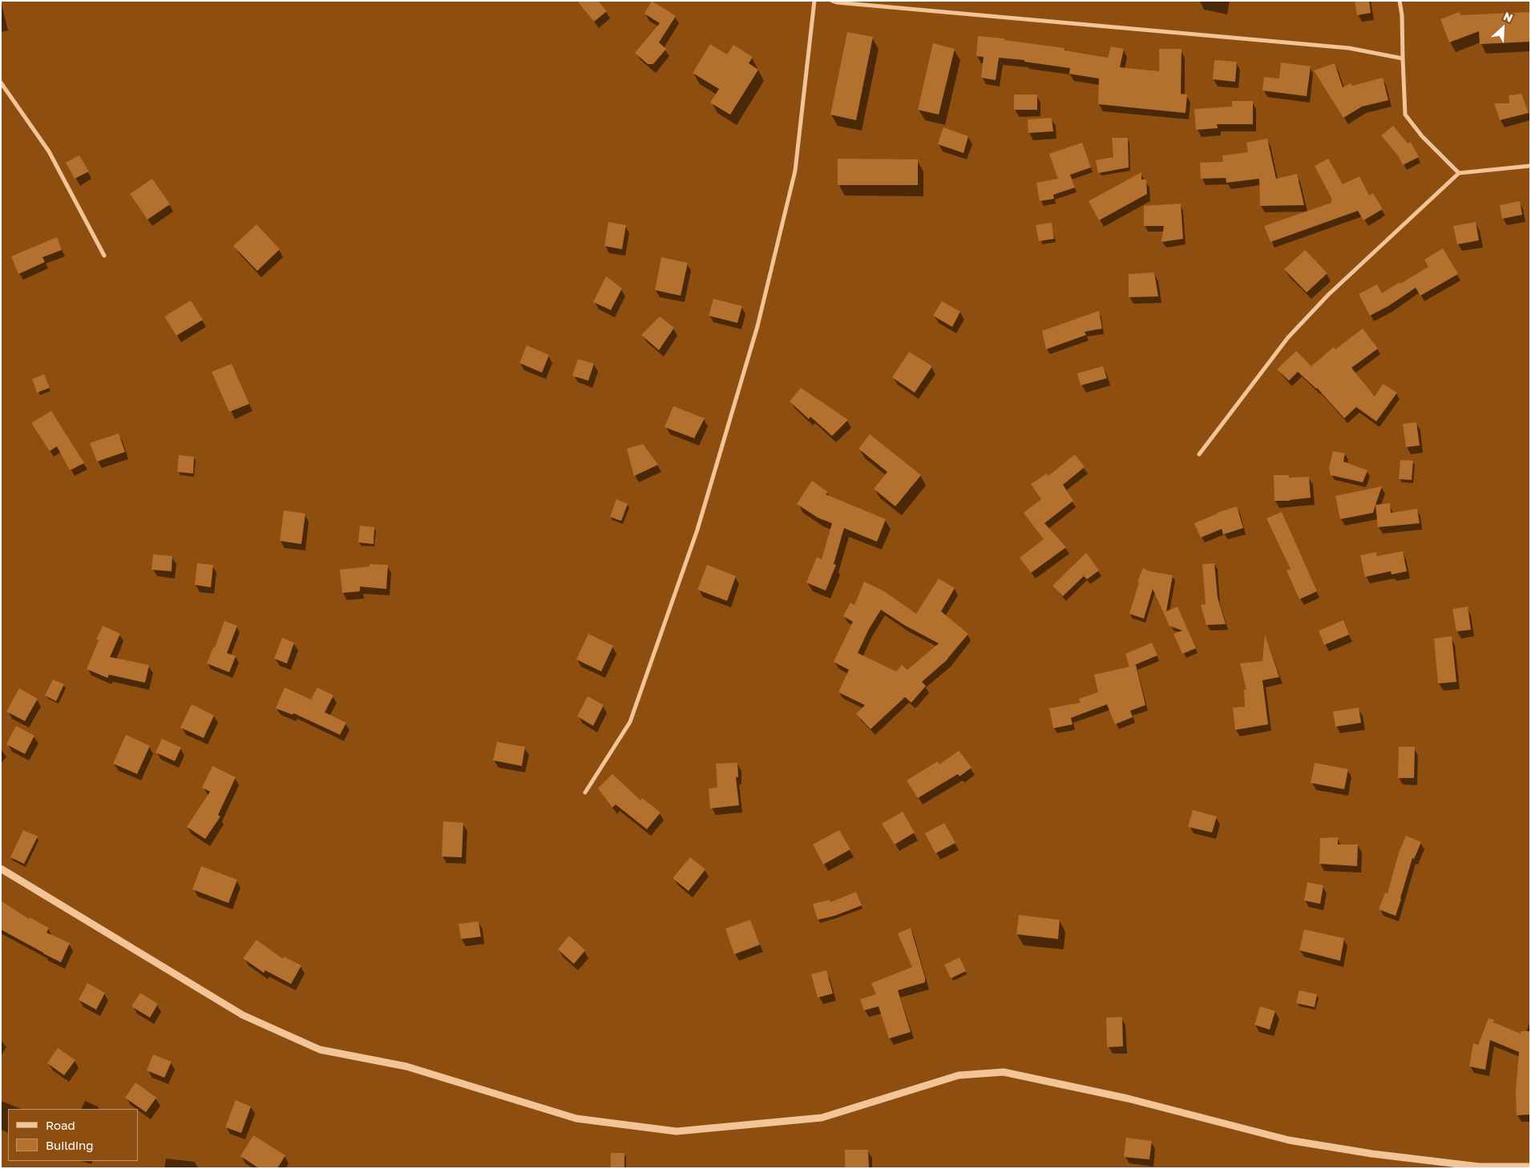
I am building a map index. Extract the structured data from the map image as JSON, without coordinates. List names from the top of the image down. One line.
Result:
{"legend":["Road","Building"],"north":"top right"}
